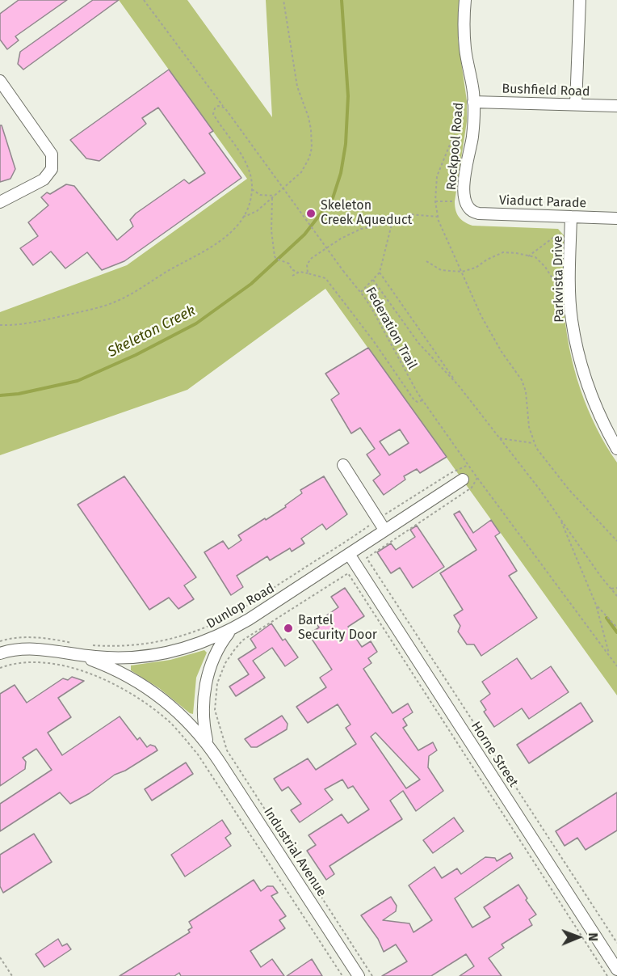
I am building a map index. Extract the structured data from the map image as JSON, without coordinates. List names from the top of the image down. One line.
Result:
{"streets":{"street":["Bushfield Road","Rockpool Road","Viaduct Parade","Parkvista Drive","Dunlop Road","Horne Street","Industrial Avenue"],"path":["Federation Trail"]},"crossings":[["Bushfield Road","Rockpool Road"],["Rockpool Road","Viaduct Parade"],["Viaduct Parade","Parkvista Drive"],["Dunlop Road","Horne Street"],["Dunlop Road","Industrial Avenue"]],"water":["Skeleton Creek"],"places":["Skeleton Creek Aqueduct","Bartel Security Door"],"north":"right"}
